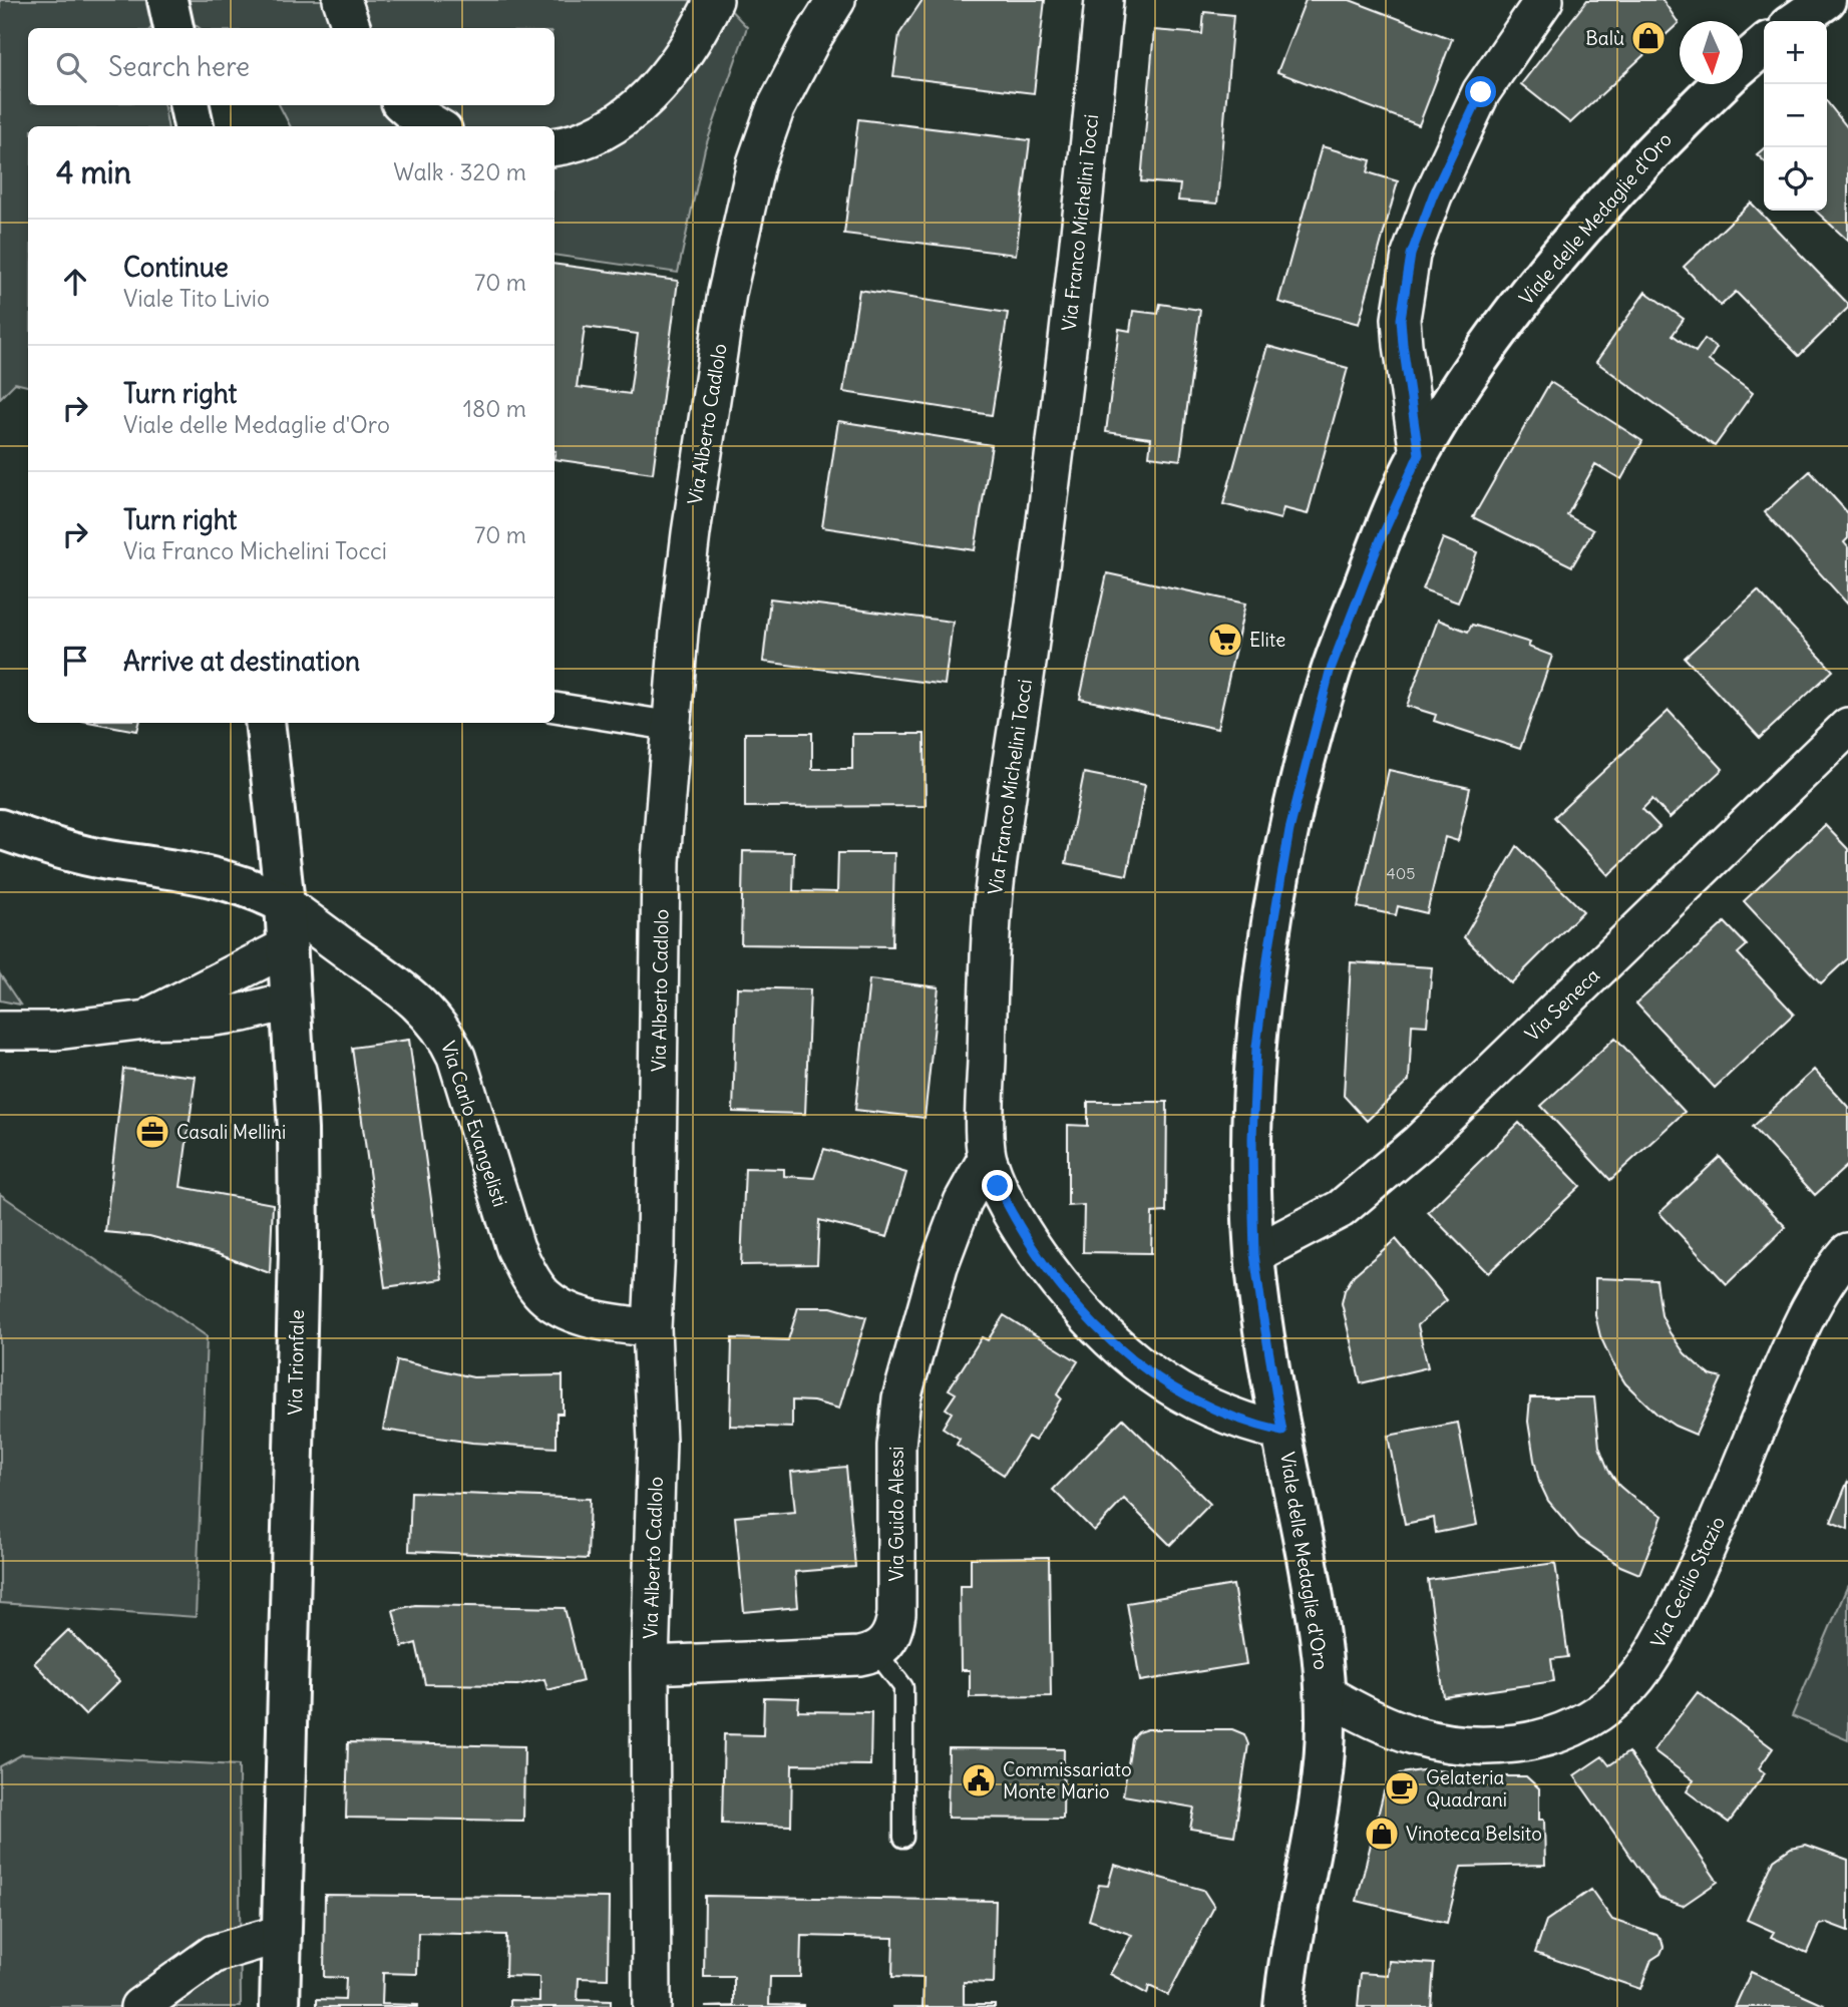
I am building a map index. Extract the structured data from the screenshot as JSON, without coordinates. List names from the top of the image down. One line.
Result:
{"streets":{"main road":["Viale delle Medaglie d'Oro","Via Trionfale"],"street":["Via Franco Michelini Tocci","Via Alberto Cadlolo","Via Seneca","Via Carlo Evangelisti","Via Guido Alessi","Via Cecilio Stazio"]},"crossings":[["Viale delle Medaglie d'Oro","Via Franco Michelini Tocci"],["Viale delle Medaglie d'Oro","Via Seneca"],["Viale delle Medaglie d'Oro","Via Cecilio Stazio"],["Via Franco Michelini Tocci","Via Guido Alessi"],["Via Alberto Cadlolo","Via Carlo Evangelisti"],["Via Carlo Evangelisti","Via Trionfale"]],"places":{"shop":["Balù","Vinoteca Belsito"],"supermarket":["Elite"],"office":["Casali Mellini"],"public building":["Commissariato Monte Mario"],"cafe":["Gelateria Quadrani"]},"house_numbers":["405"],"north":"bottom","page":{"map_buttons":["+","−"],"search":"Search here","heading":["4 min","Walk · 320 m"],"list":[["Continue","Viale Tito Livio","70 m"],["Turn right","Viale delle Medaglie d'Oro","180 m"],["Turn right","Via Franco Michelini Tocci","70 m"],"Arrive at destination"]}}
